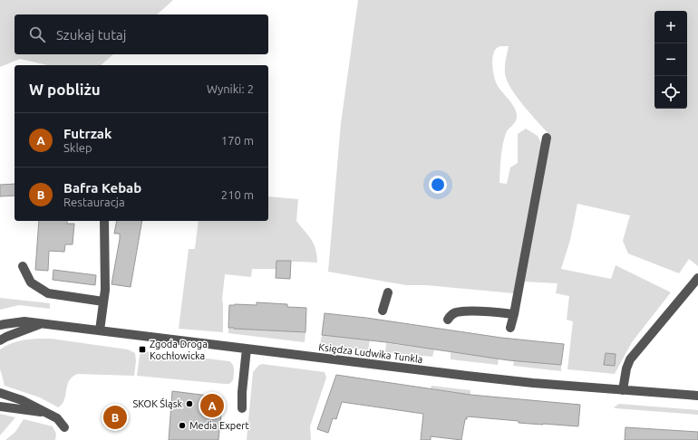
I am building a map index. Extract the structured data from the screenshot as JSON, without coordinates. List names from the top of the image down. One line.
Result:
{"streets":{"street":["Księdza Ludwika Tunkla"]},"places":{"transit":["Zgoda Droga Kochłowicka"],"other":["SKOK Śląsk","Media Expert"]},"page":{"map_buttons":["+","−"],"search":"Szukaj tutaj","heading":["W pobliżu","Wyniki: 2"],"list":[{"mark":"A","name":"Futrzak","note":"Sklep","value":"170 m"},{"mark":"B","name":"Bafra Kebab","note":"Restauracja","value":"210 m"}],"pins":["A","B"]}}
